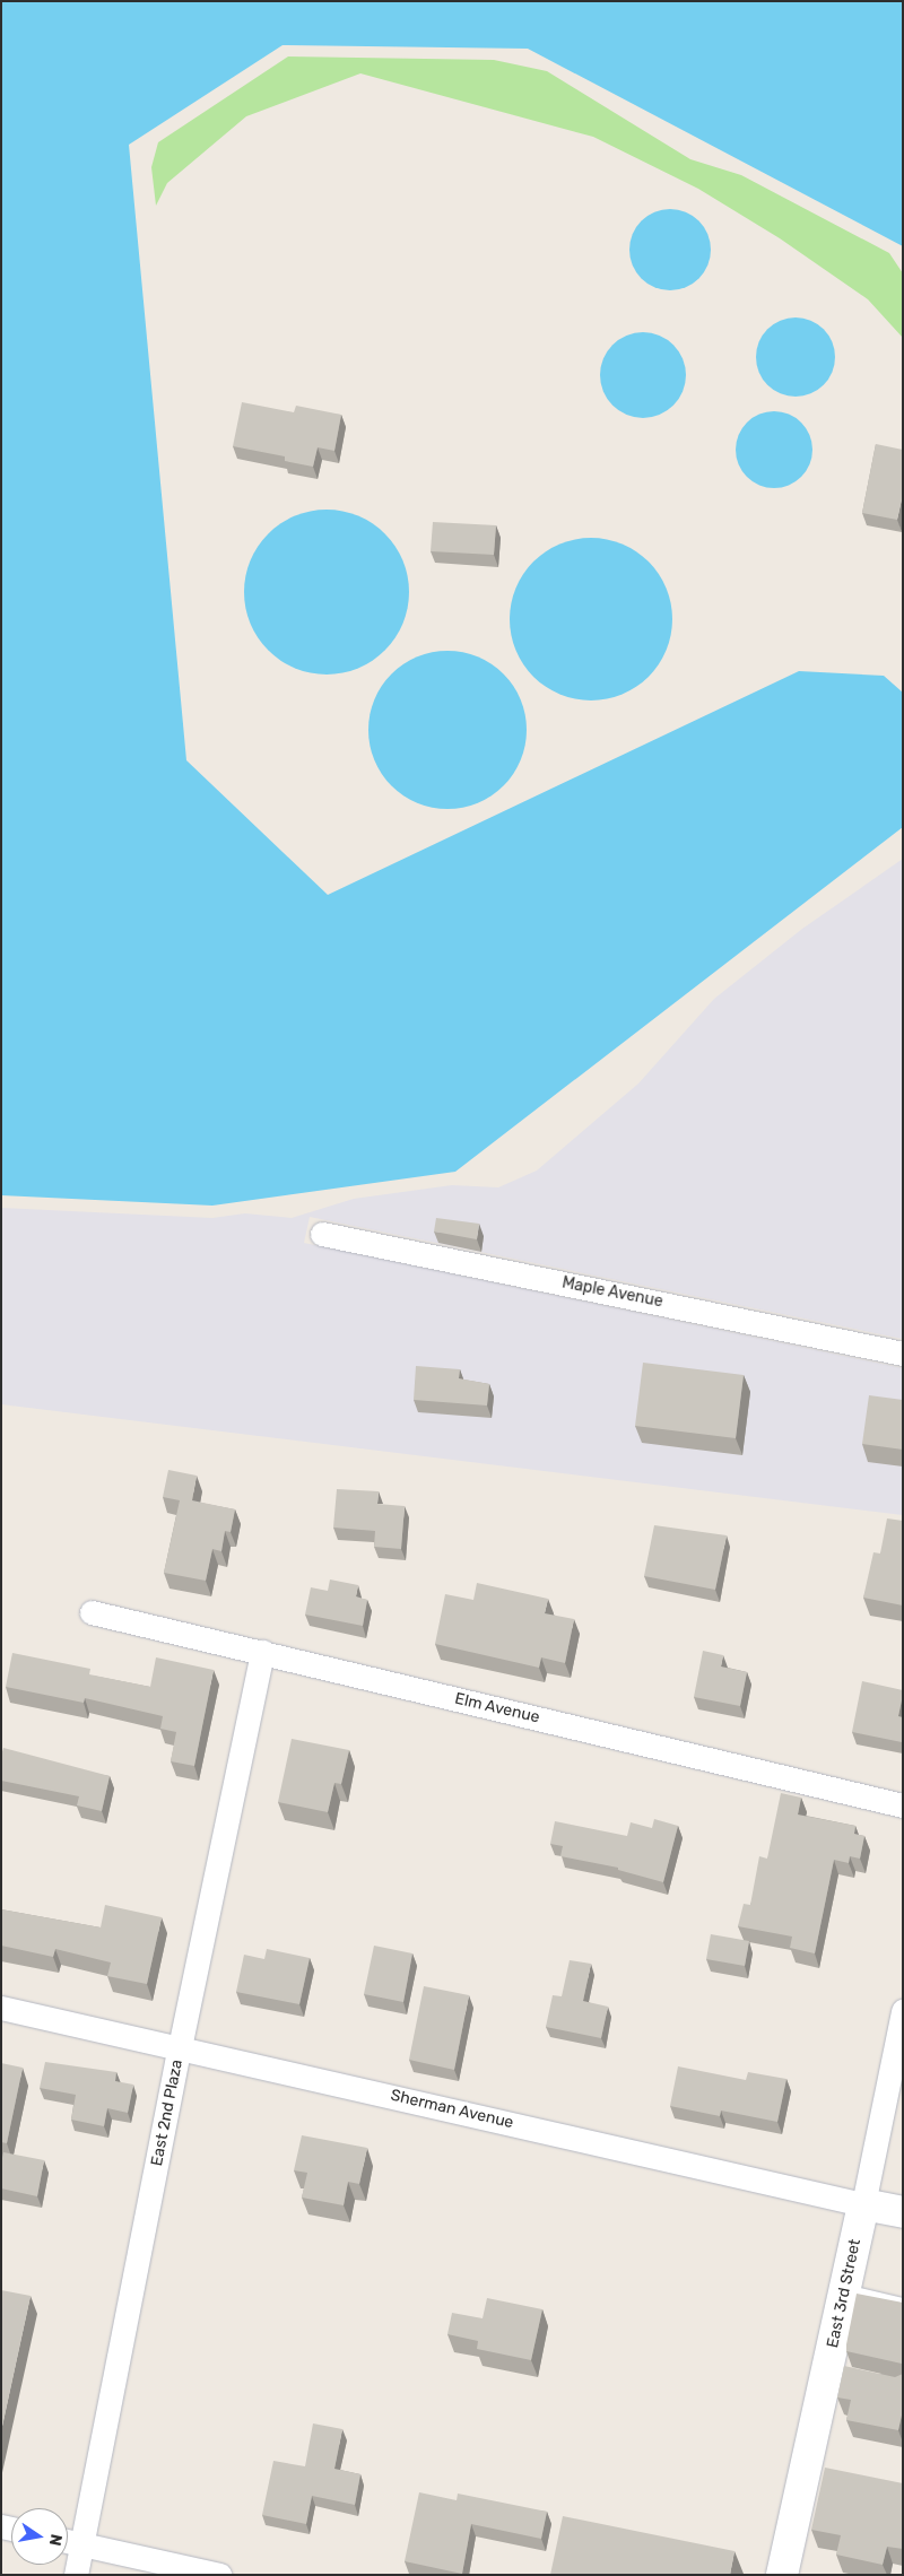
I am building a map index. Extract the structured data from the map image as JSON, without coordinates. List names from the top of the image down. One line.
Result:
{"streets":{"street":["Maple Avenue","Elm Avenue","Sherman Avenue","East 2nd Plaza","East 3rd Street"]},"crossings":[["Elm Avenue","East 2nd Plaza"],["Sherman Avenue","East 2nd Plaza"],["Sherman Avenue","East 3rd Street"]],"north":"right"}
